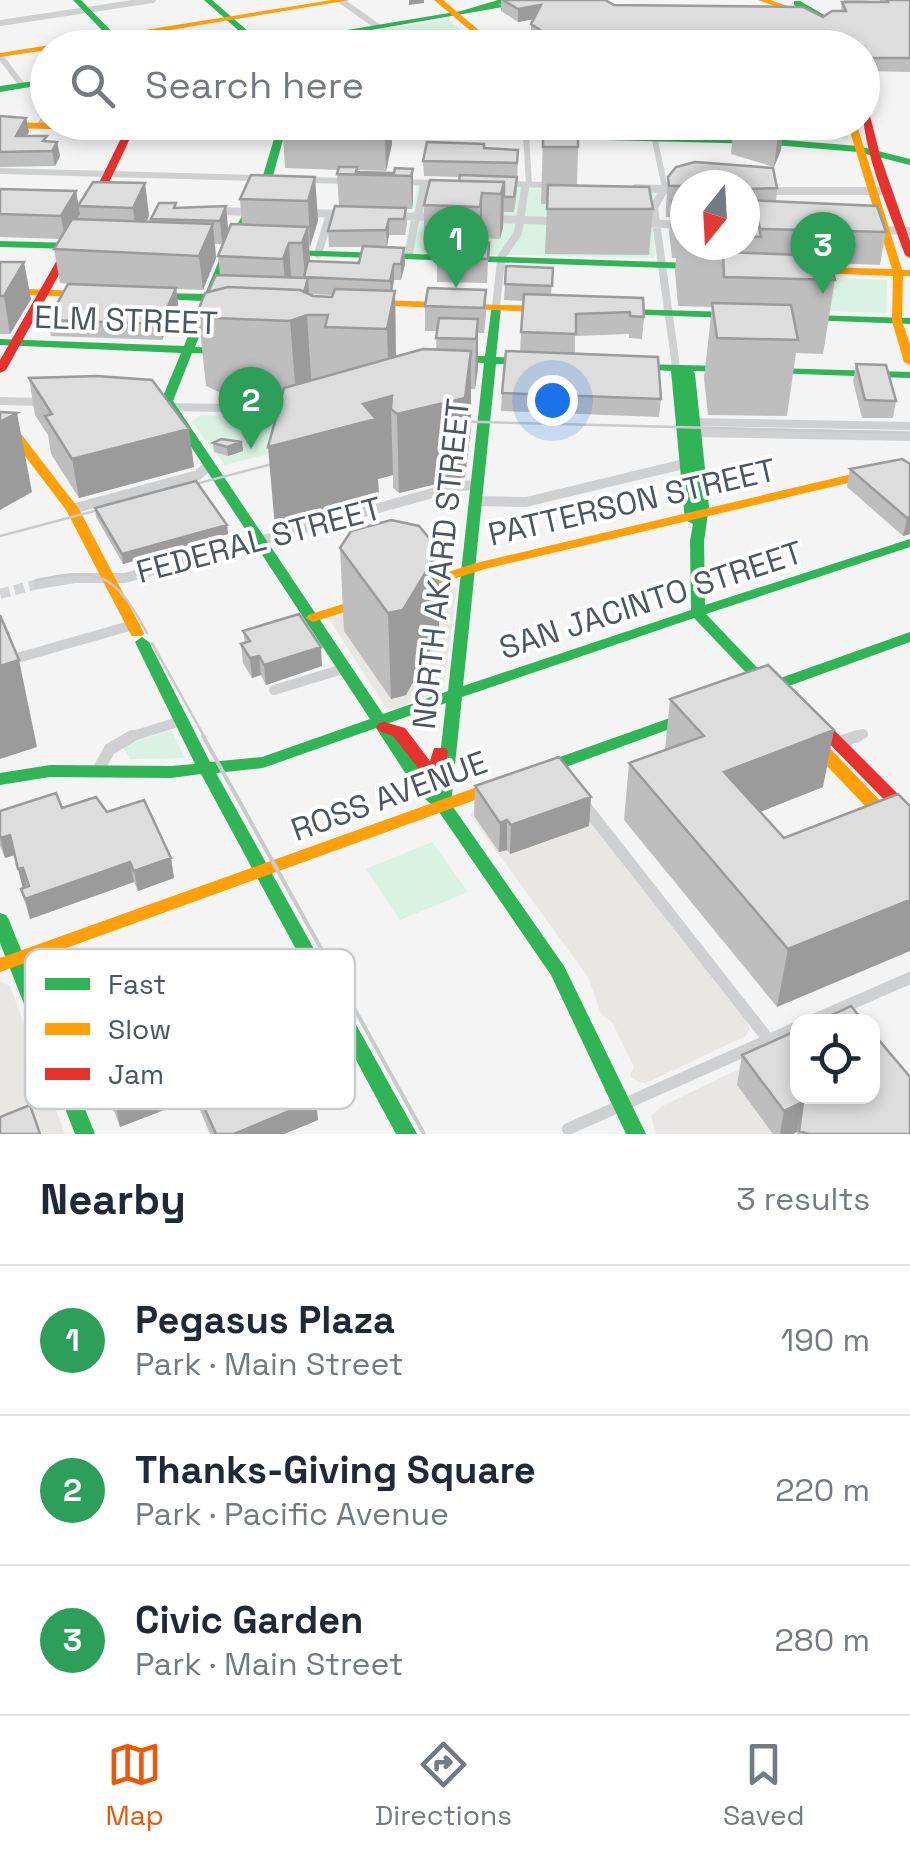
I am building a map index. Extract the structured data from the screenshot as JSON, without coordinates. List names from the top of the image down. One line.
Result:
{"streets":{"main road":["ELM STREET","PATTERSON STREET","NORTH AKARD STREET","SAN JACINTO STREET","ROSS AVENUE"],"street":["FEDERAL STREET"]},"crossings":[["PATTERSON STREET","NORTH AKARD STREET"],["FEDERAL STREET","NORTH AKARD STREET"],["NORTH AKARD STREET","SAN JACINTO STREET"],["NORTH AKARD STREET","ROSS AVENUE"]],"legend":["Fast","Slow","Jam"],"north":"bottom","page":{"search":"Search here","pins":["1","3","2"],"heading":["Nearby","3 results"],"list":[{"mark":"1","name":"Pegasus Plaza","note":"Park · Main Street","value":"190 m"},{"mark":"2","name":"Thanks-Giving Square","note":"Park · Pacific Avenue","value":"220 m"},{"mark":"3","name":"Civic Garden","note":"Park · Main Street","value":"280 m"}],"nav":["Map","Directions","Saved"]}}
